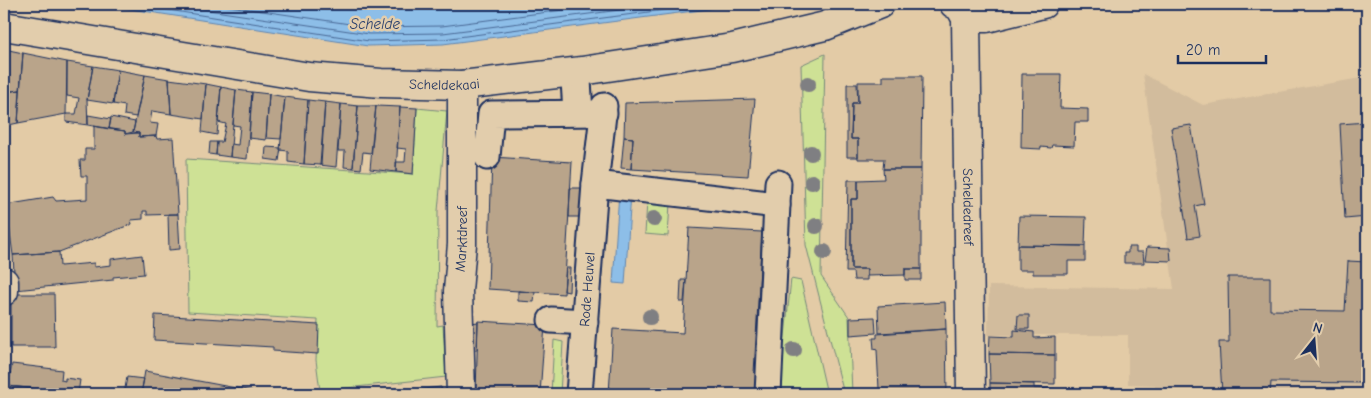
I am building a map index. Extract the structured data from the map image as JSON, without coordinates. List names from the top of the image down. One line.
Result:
{"streets":{"street":["Scheldekaai","Scheldedreef","Marktdreef","Rode Heuvel"]},"crossings":[["Scheldekaai","Marktdreef"]],"water":["Schelde"],"scale_bar":"20 m","north":"top"}
